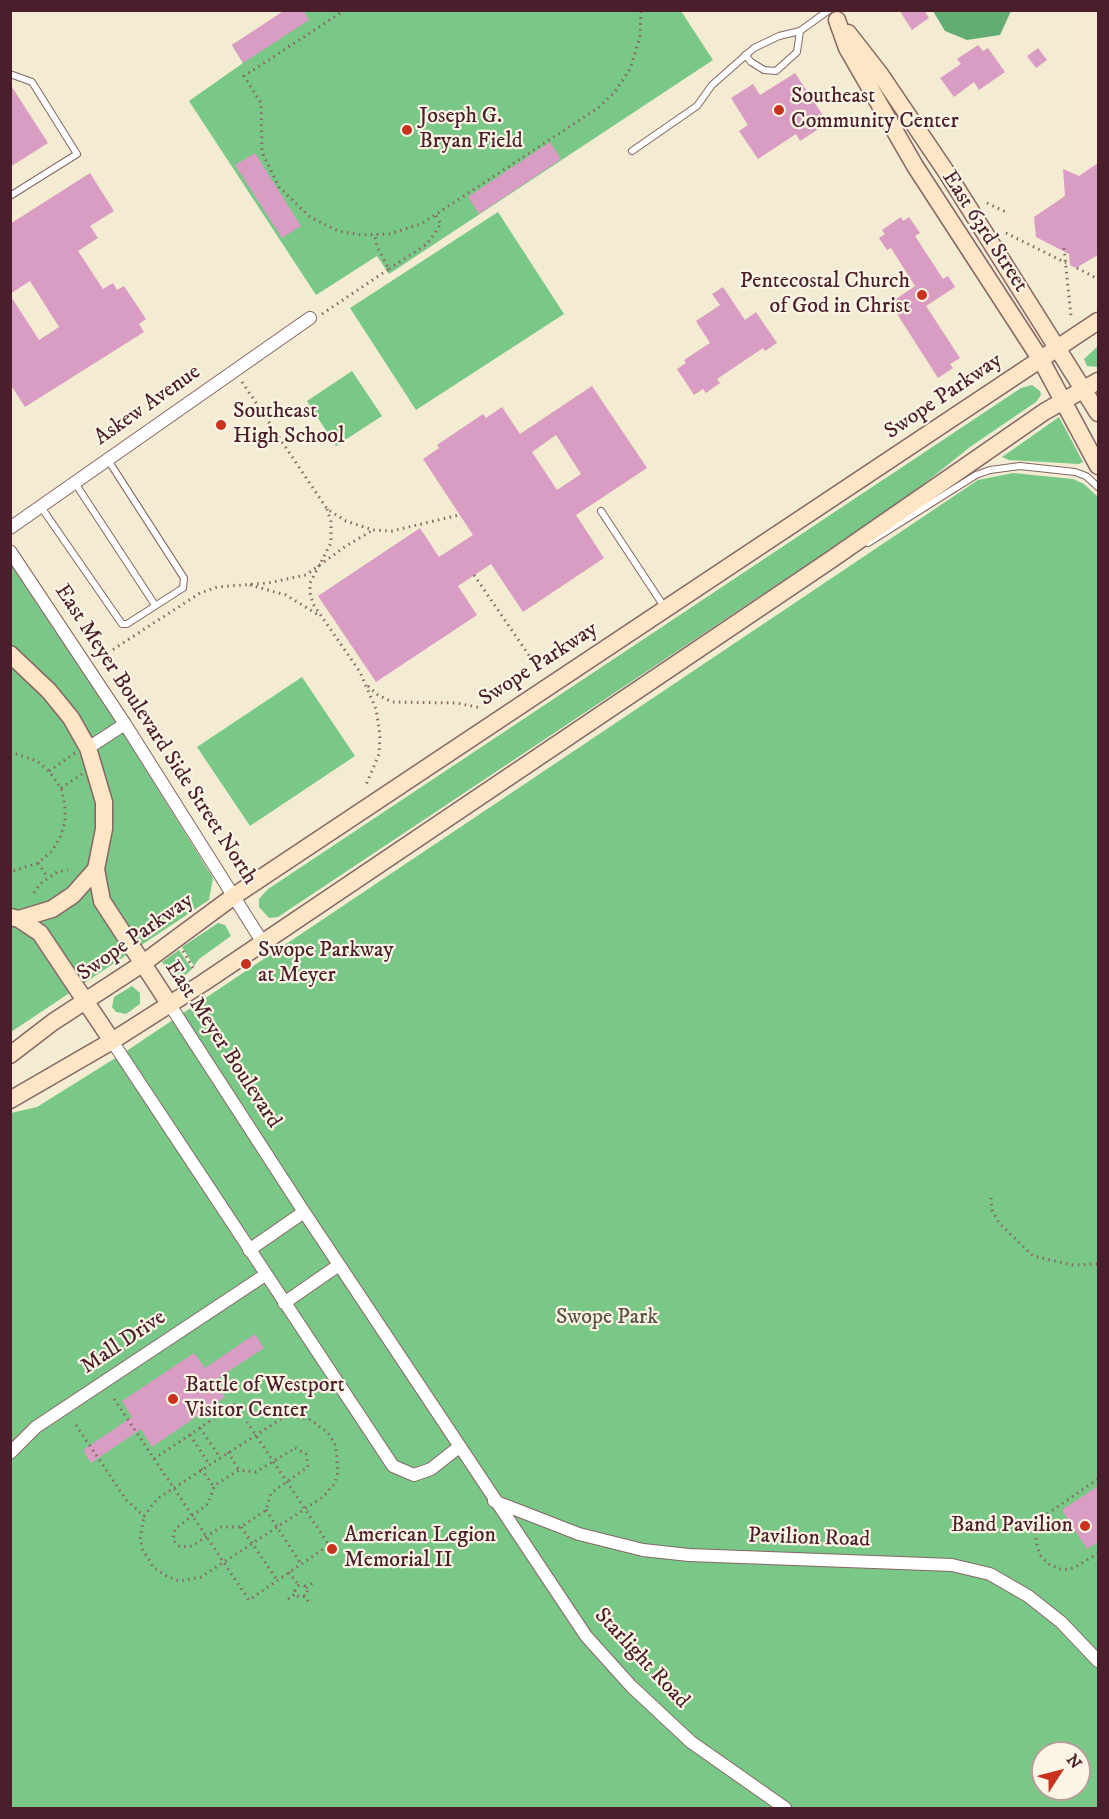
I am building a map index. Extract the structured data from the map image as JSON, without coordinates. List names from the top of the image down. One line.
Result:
{"streets":{"main road":["East 63rd Street","Swope Parkway","East Meyer Boulevard"],"street":["Askew Avenue","East Meyer Boulevard Side Street North","Mall Drive","Pavilion Road","Starlight Road"]},"crossings":[["East 63rd Street","Swope Parkway"],["Swope Parkway","East Meyer Boulevard Side Street North"],["Swope Parkway","East Meyer Boulevard"],["East Meyer Boulevard","Starlight Road"],["Pavilion Road","Starlight Road"]],"parks":["Swope Park"],"places":["Southeast Community Center","Joseph G. Bryan Field","Pentecostal Church of God in Christ","Southeast High School","Swope Parkway at Meyer","Battle of Westport Visitor Center","Band Pavilion","American Legion Memorial II"],"north":"top right"}
